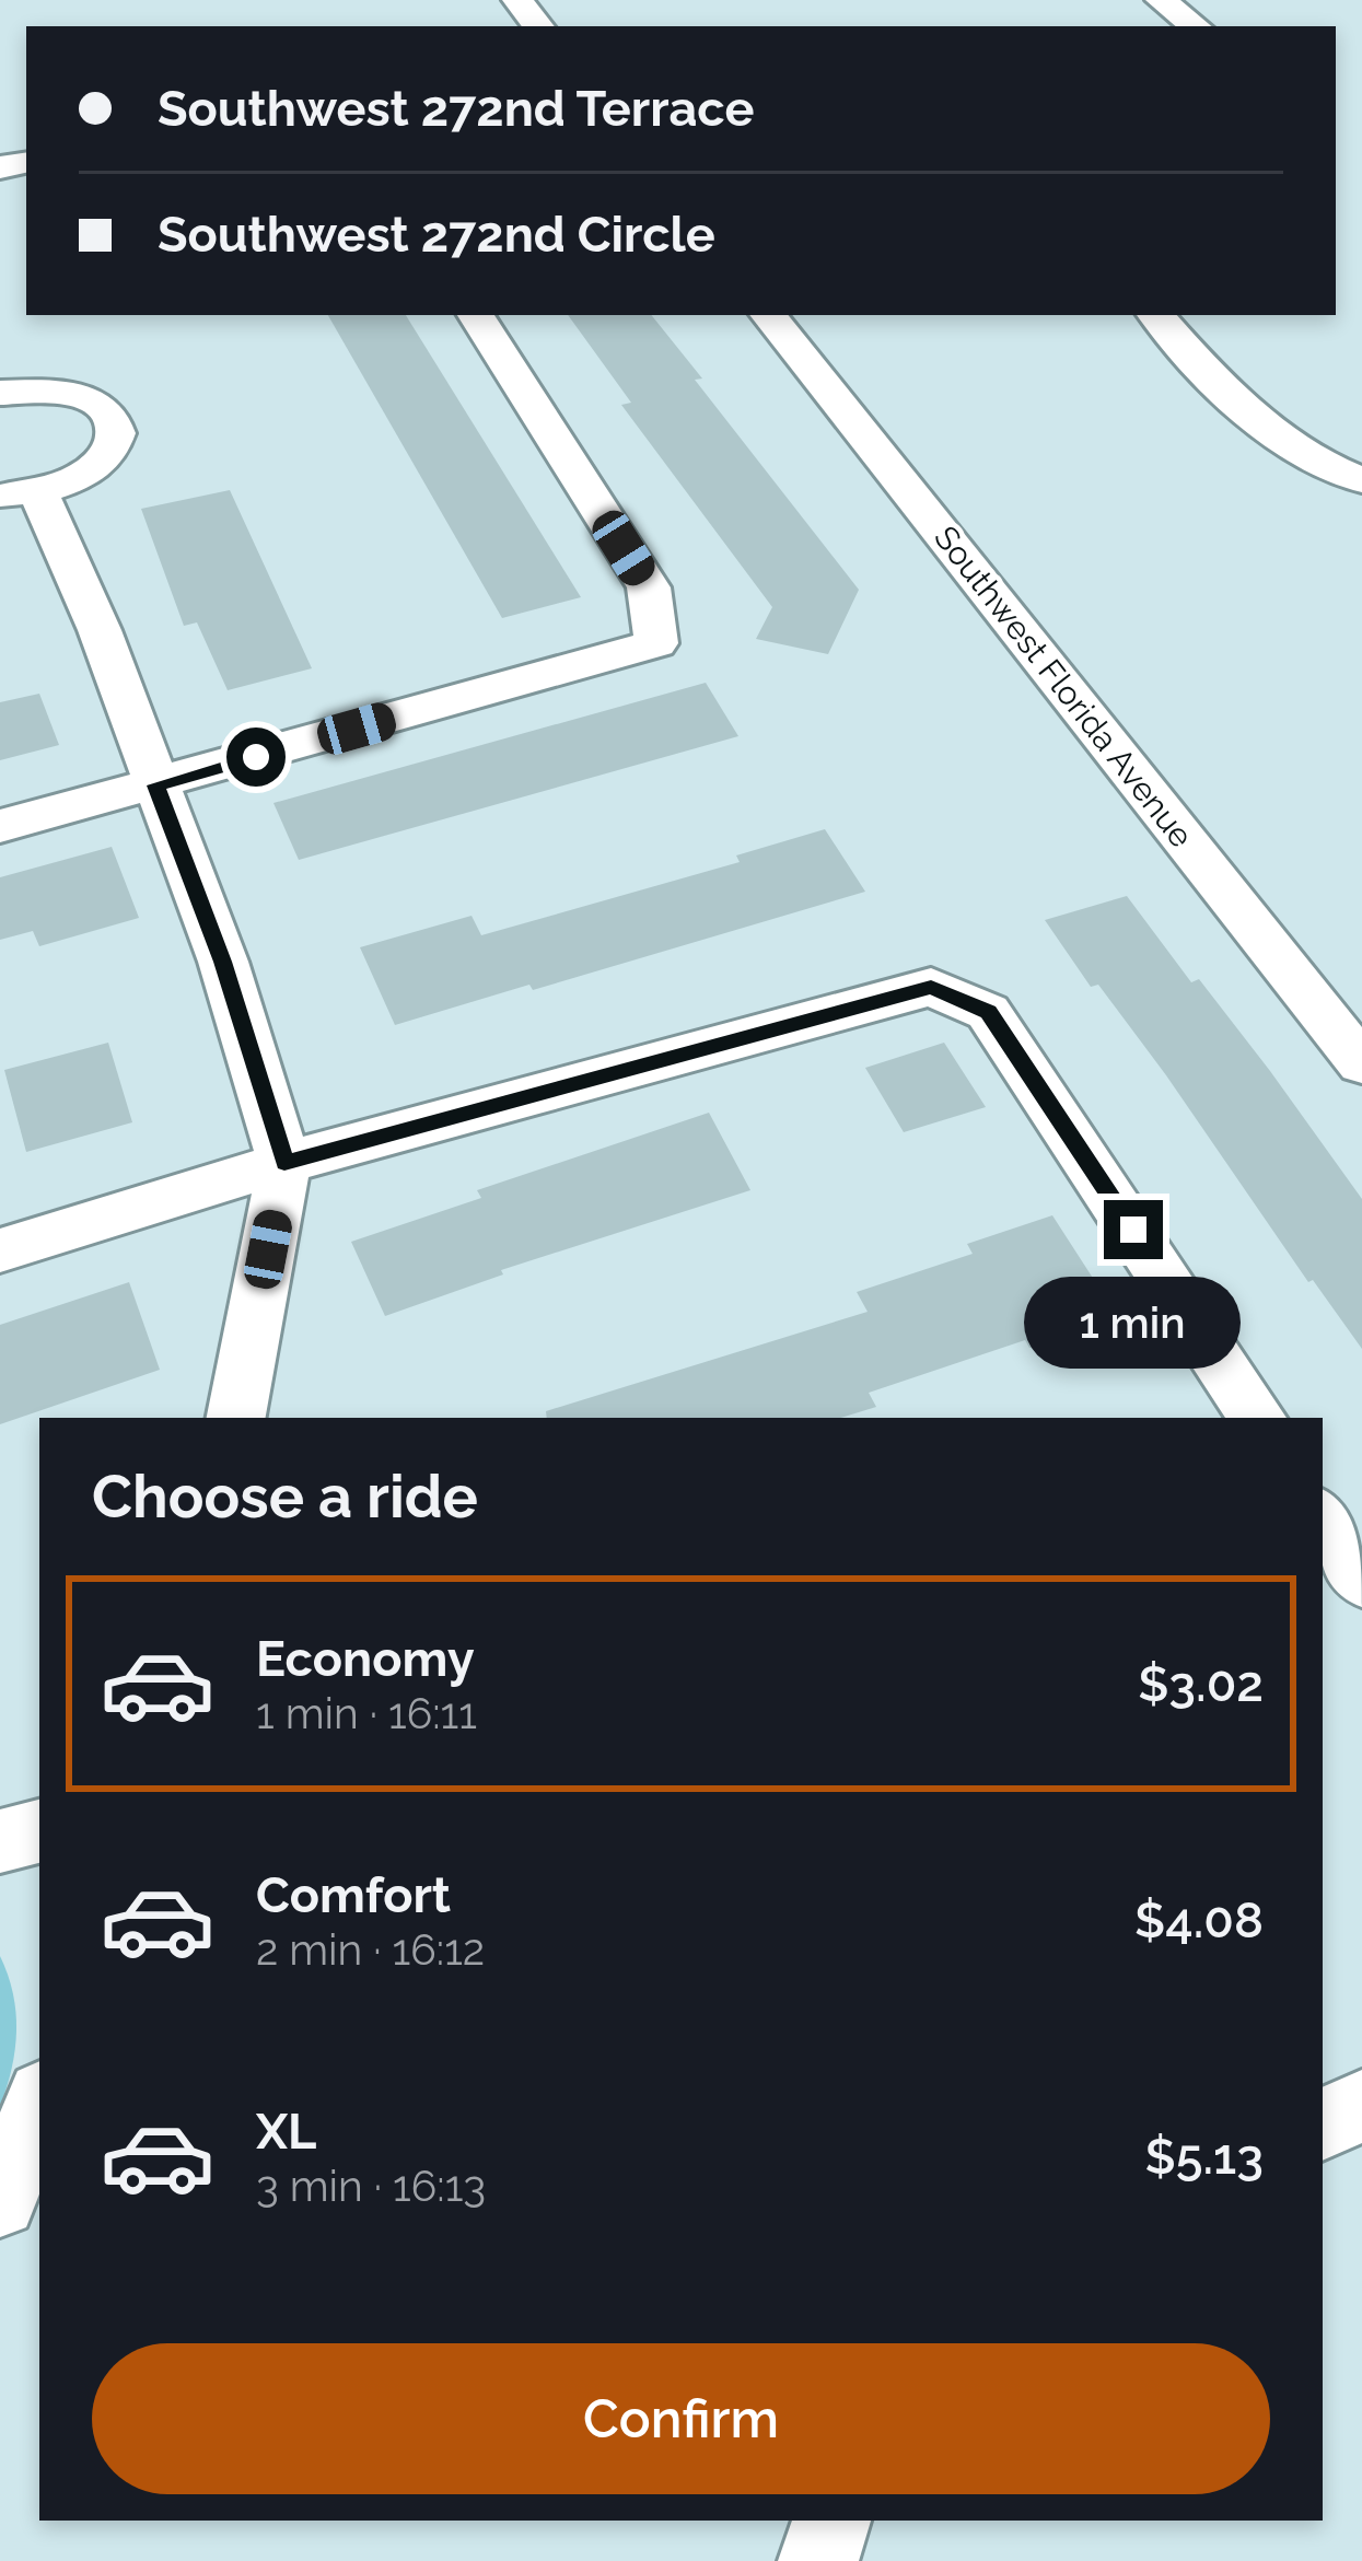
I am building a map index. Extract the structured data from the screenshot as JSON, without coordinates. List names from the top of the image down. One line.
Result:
{"streets":{"street":["Southwest Florida Avenue"]},"page":{"banner":["Southwest 272nd Terrace","Southwest 272nd Circle"],"bubble":"1 min","heading":"Choose a ride","list":[{"name":"Economy","note":"1 min · 16:11","value":"$3.02"},{"name":"Comfort","note":"2 min · 16:12","value":"$4.08"},{"name":"XL","note":"3 min · 16:13","value":"$5.13"}],"buttons":"Confirm"}}
